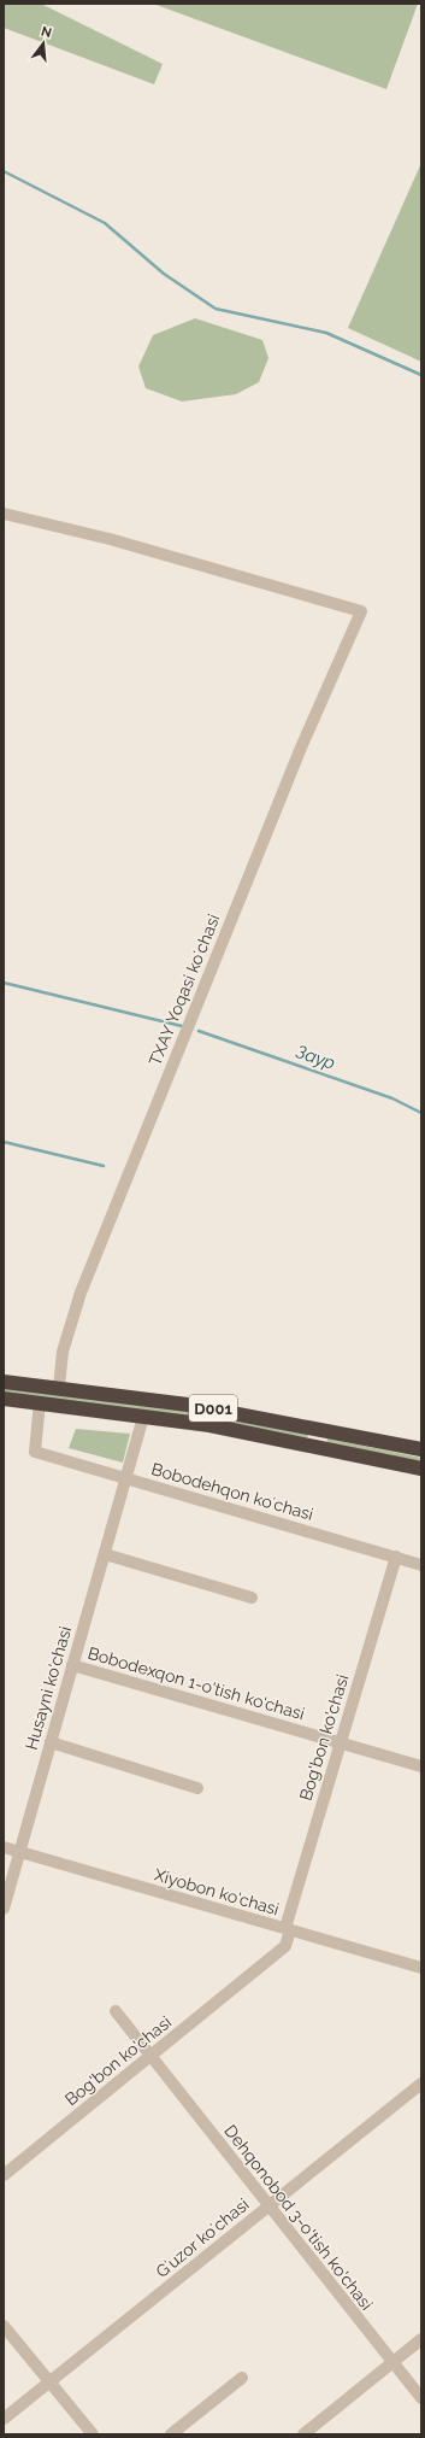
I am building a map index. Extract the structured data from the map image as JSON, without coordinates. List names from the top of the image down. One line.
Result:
{"streets":{"highway":["D001"],"street":["TXAY Yoqasi koʻchasi","Bobodehqon koʻchasi","Bobodexqon 1-o'tish ko'chasi","Husayni ko'chasi","Bog'bon ko'chasi","Xiyobon ko'chasi","Dehqonobod 3-o'tish ko'chasi","Gʻuzor koʻchasi"]},"crossings":[["TXAY Yoqasi koʻchasi","D001"],["D001","Bobodehqon koʻchasi"],["D001","Husayni ko'chasi"],["Bobodehqon koʻchasi","Husayni ko'chasi"],["Bobodehqon koʻchasi","Bog'bon ko'chasi"],["Bobodexqon 1-o'tish ko'chasi","Husayni ko'chasi"],["Bobodexqon 1-o'tish ko'chasi","Bog'bon ko'chasi"],["Husayni ko'chasi","Xiyobon ko'chasi"],["Bog'bon ko'chasi","Xiyobon ko'chasi"],["Bog'bon ko'chasi","Dehqonobod 3-o'tish ko'chasi"],["Dehqonobod 3-o'tish ko'chasi","Gʻuzor koʻchasi"]],"water":["Заур"],"north":"top"}
